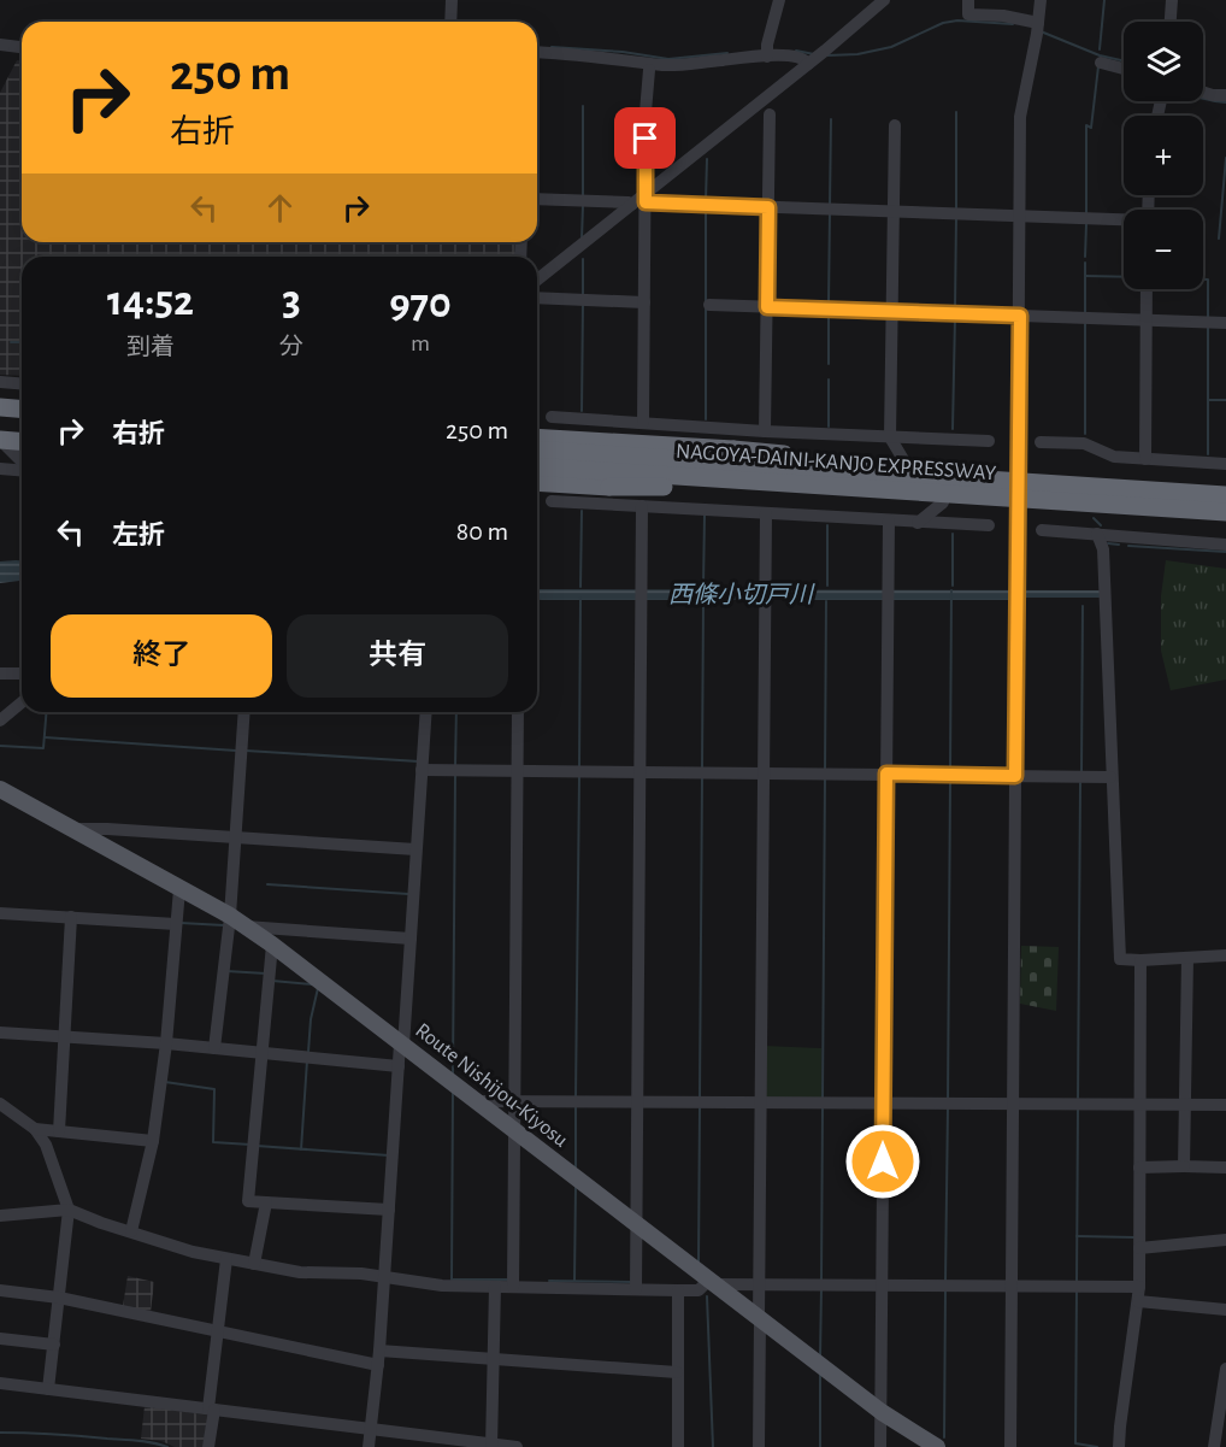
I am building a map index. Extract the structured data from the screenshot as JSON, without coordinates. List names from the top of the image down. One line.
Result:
{"streets":{"highway":["NAGOYA-DAINI-KANJO EXPRESSWAY"],"main road":["Route Nishijou-Kiyosu"]},"water":["西條小切戸川"],"page":{"map_buttons":["+","−"],"turn":["250 m","右折"],"eta":["14:52","到着","3","分","970","m"],"list":[{"name":"右折","value":"250 m"},{"name":"左折","value":"80 m"}],"buttons":["終了","共有"]}}
